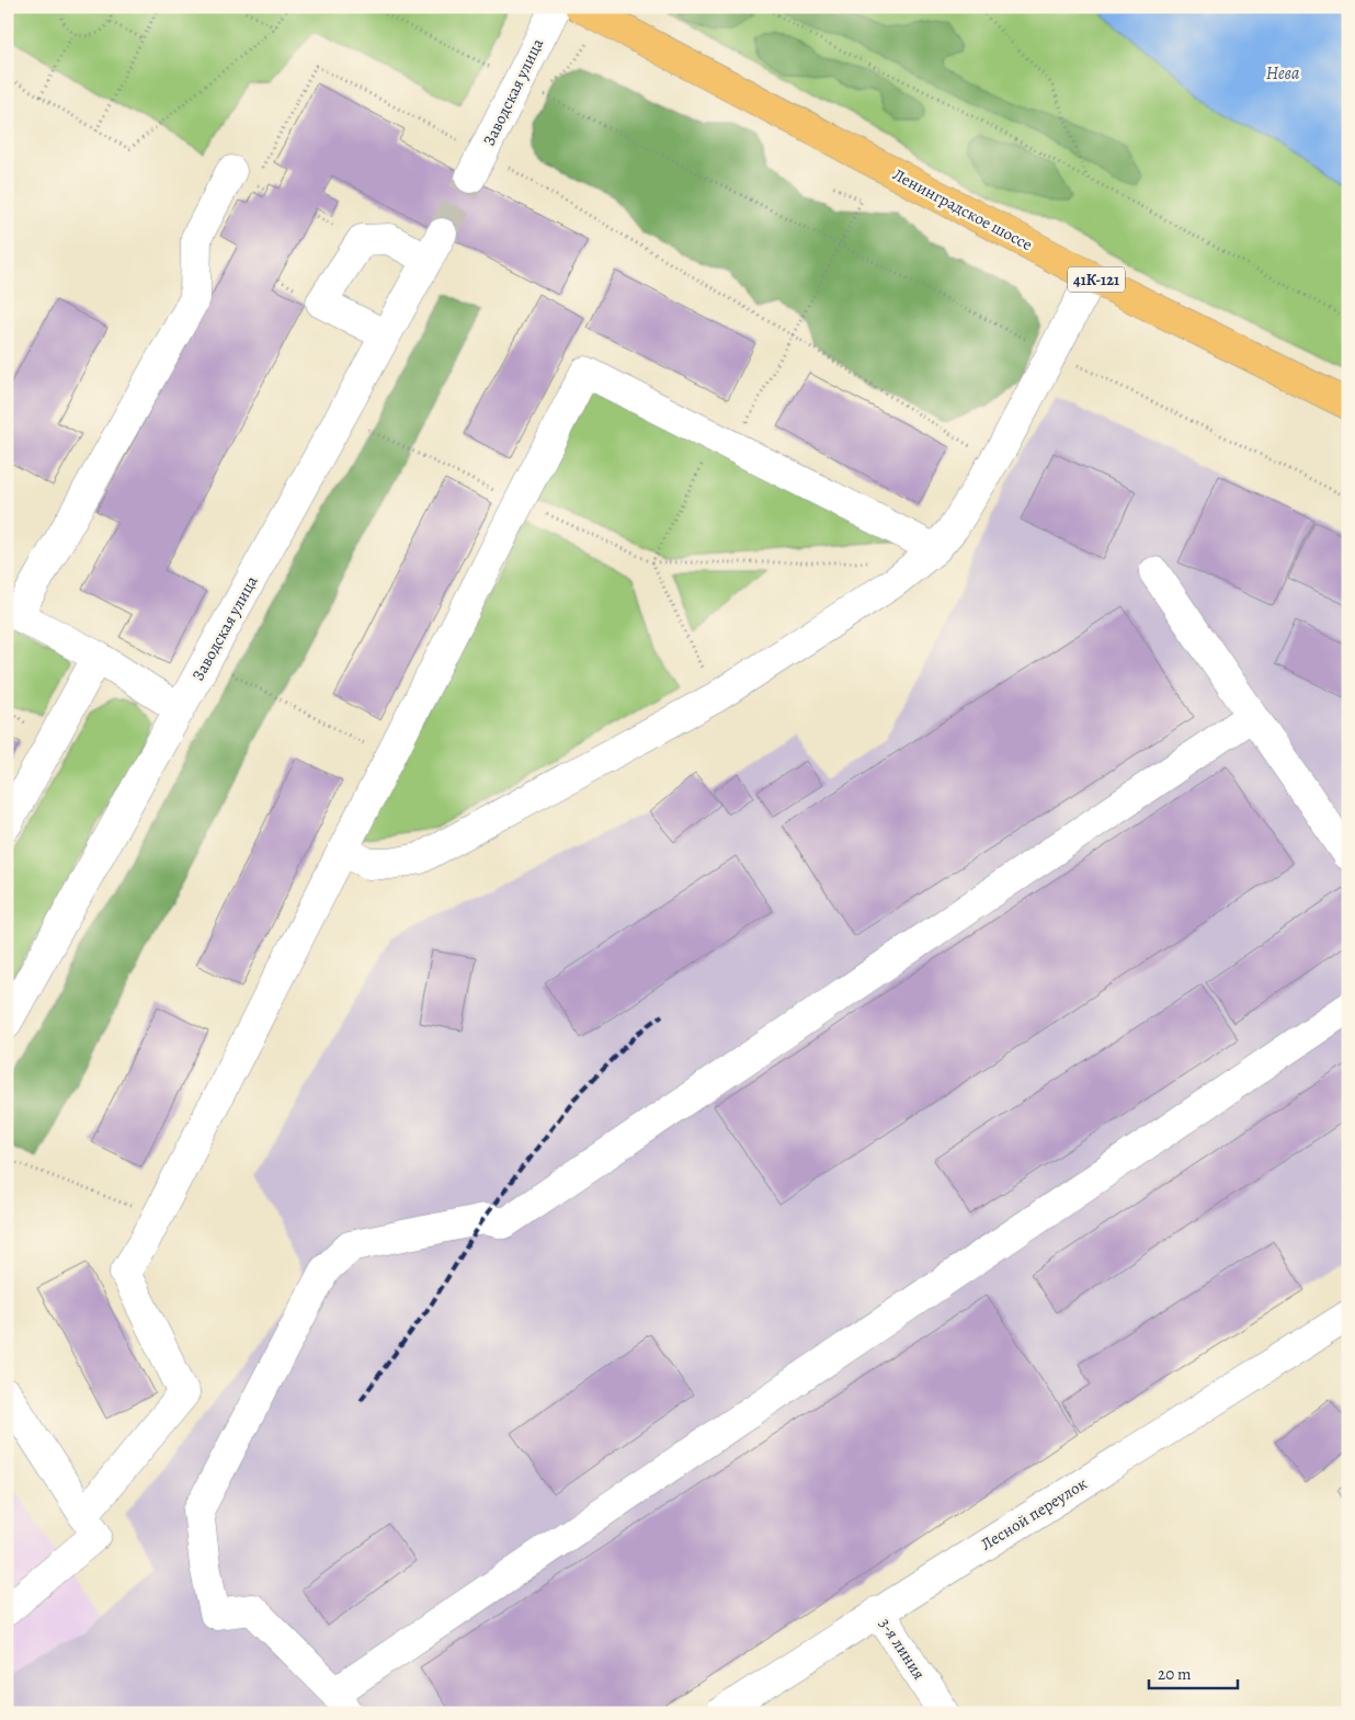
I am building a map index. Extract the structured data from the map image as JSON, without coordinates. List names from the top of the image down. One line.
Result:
{"streets":{"main road":["Ленинградское шоссе","41К-121"],"street":["Заводская улица","Лесной переулок","3-я линия"]},"crossings":[["Лесной переулок","3-я линия"]],"water":["Нева"],"scale_bar":"20 m"}
